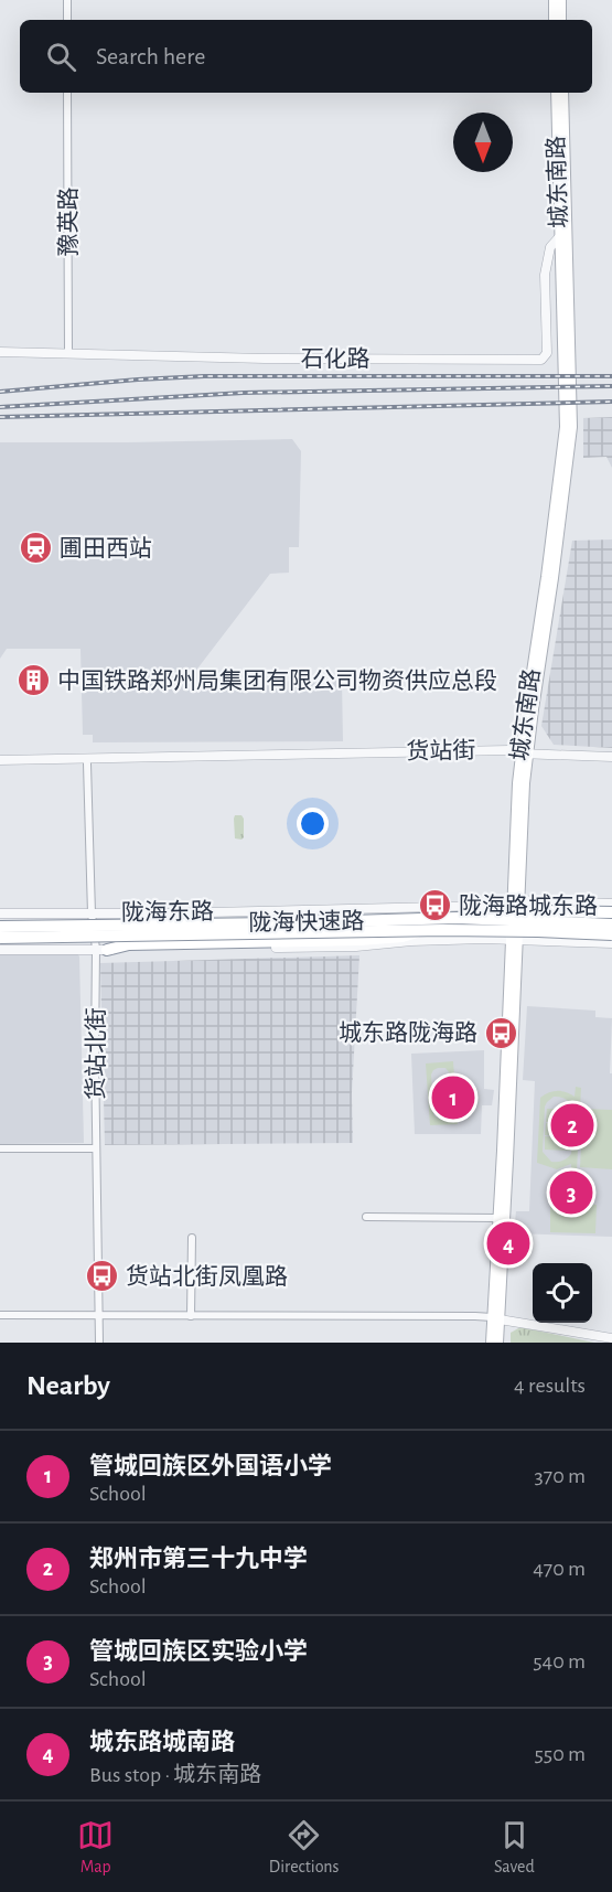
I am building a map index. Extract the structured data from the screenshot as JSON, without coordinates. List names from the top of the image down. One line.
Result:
{"streets":{"highway":["陇海快速路"],"main road":["城东南路"],"street":["豫英路","石化路","货站街","陇海东路","货站北街"]},"crossings":[["城东南路","石化路"],["城东南路","货站街"],["城东南路","陇海东路"],["豫英路","石化路"],["货站街","货站北街"],["陇海东路","货站北街"]],"places":{"station":["圃田西站"],"building":["中国铁路郑州局集团有限公司物资供应总段"],"bus stop":["陇海路城东路","城东路陇海路","货站北街凤凰路"]},"north":"bottom","page":{"search":"Search here","pins":["1","2","3","4"],"heading":["Nearby","4 results"],"list":[{"mark":"1","name":"管城回族区外国语小学","note":"School","value":"370 m"},{"mark":"2","name":"郑州市第三十九中学","note":"School","value":"470 m"},{"mark":"3","name":"管城回族区实验小学","note":"School","value":"540 m"},{"mark":"4","name":"城东路城南路","note":"Bus stop · 城东南路","value":"550 m"}],"nav":["Map","Directions","Saved"]}}
